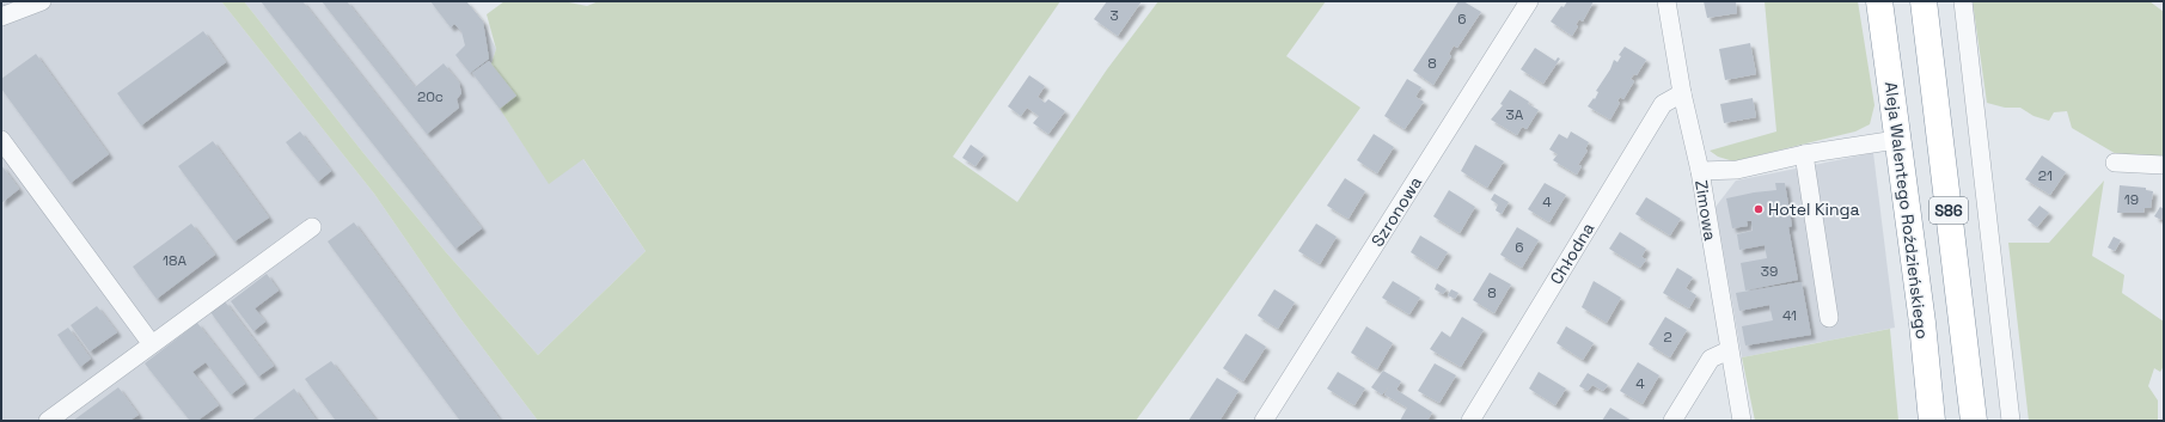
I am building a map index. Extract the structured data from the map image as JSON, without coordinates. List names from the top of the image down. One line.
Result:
{"streets":{"highway":["Aleja Walentego Roździeńskiego","S86"],"street":["Zimowa","Szronowa","Chłodna"]},"crossings":[["Zimowa","Chłodna"]],"places":["Hotel Kinga"],"house_numbers":["3","6","8","20c","3A","21","19","4","6","18A","39","8","41","2","4"]}
